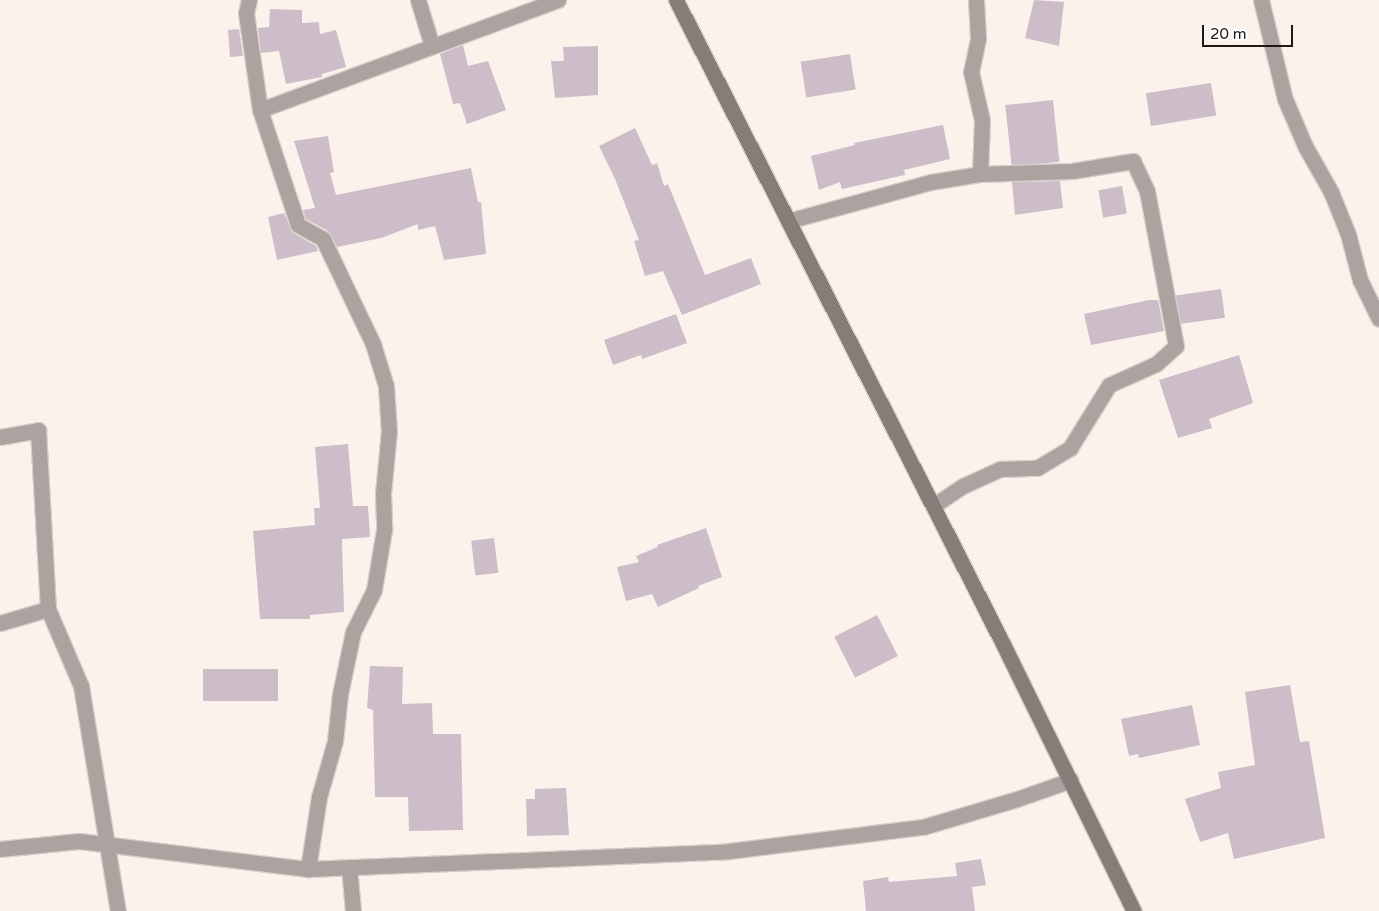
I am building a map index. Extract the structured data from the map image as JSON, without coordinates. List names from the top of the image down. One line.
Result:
{"scale_bar":"20 m"}
